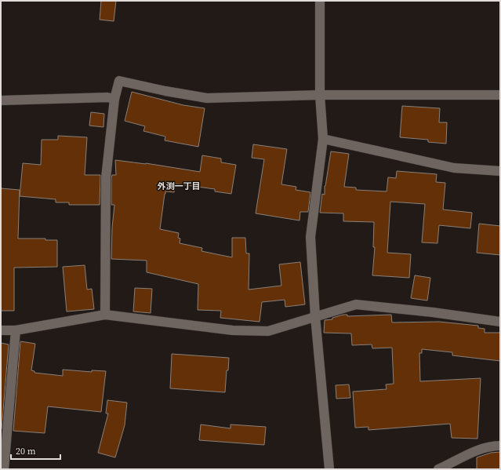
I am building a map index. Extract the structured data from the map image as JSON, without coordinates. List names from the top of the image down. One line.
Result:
{"districts":["外渕一丁目"],"scale_bar":"20 m"}
